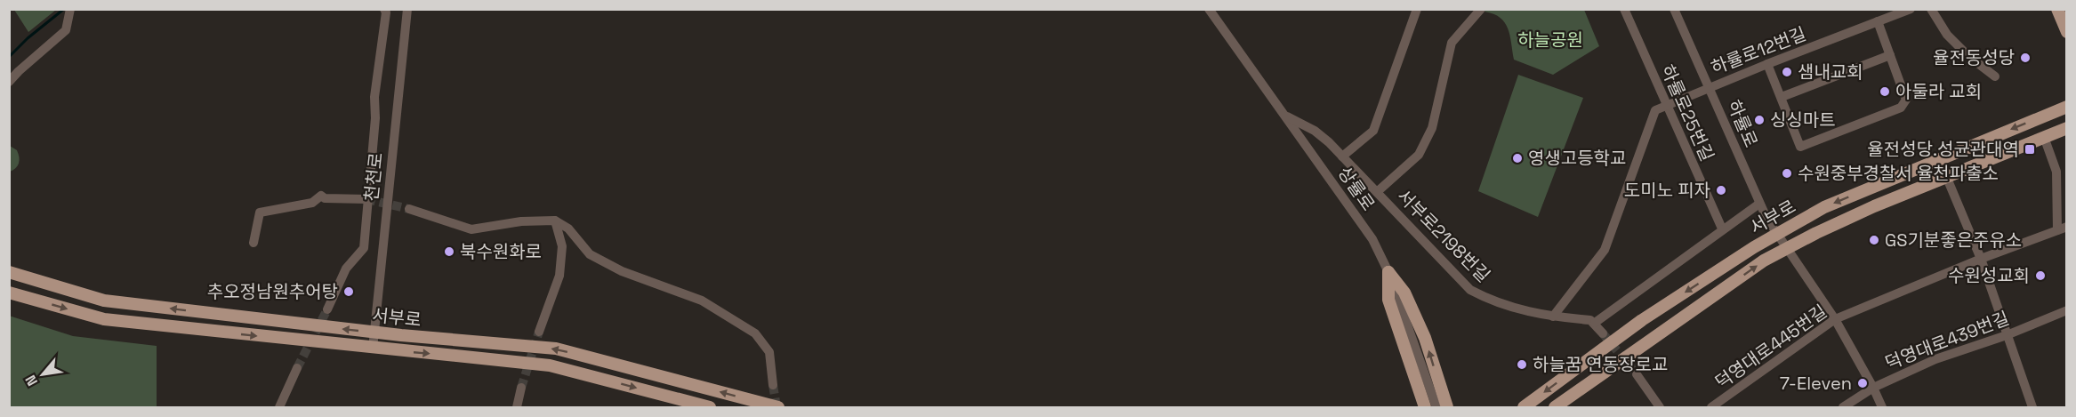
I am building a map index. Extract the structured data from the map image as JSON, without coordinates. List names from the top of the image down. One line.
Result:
{"streets":{"main road":["서부로"],"street":["하률로12번길","하률로25번길","하률로","천천로","상률로","서부로2198번길","덕영대로439번길","덕영대로445번길"]},"crossings":[["하률로12번길","하률로25번길"],["하률로12번길","하률로"],["하률로","서부로"],["하률로","덕영대로439번길"],["하률로","덕영대로445번길"],["천천로","서부로"],["상률로","서부로2198번길"],["서부로","덕영대로445번길"]],"parks":["하늘공원"],"places":{"other":["율전동성당","샘내교회","아둘라 교회","싱싱마트","영생고등학교","수원중부경찰서 율천파출소","도미노 피자","GS기분좋은주유소","북수원화로","수원성교회","추오정남원추어탕","하늘꿈 연동장로교","7-Eleven"],"transit":["율전성당.성균관대역"]},"north":"bottom left"}
